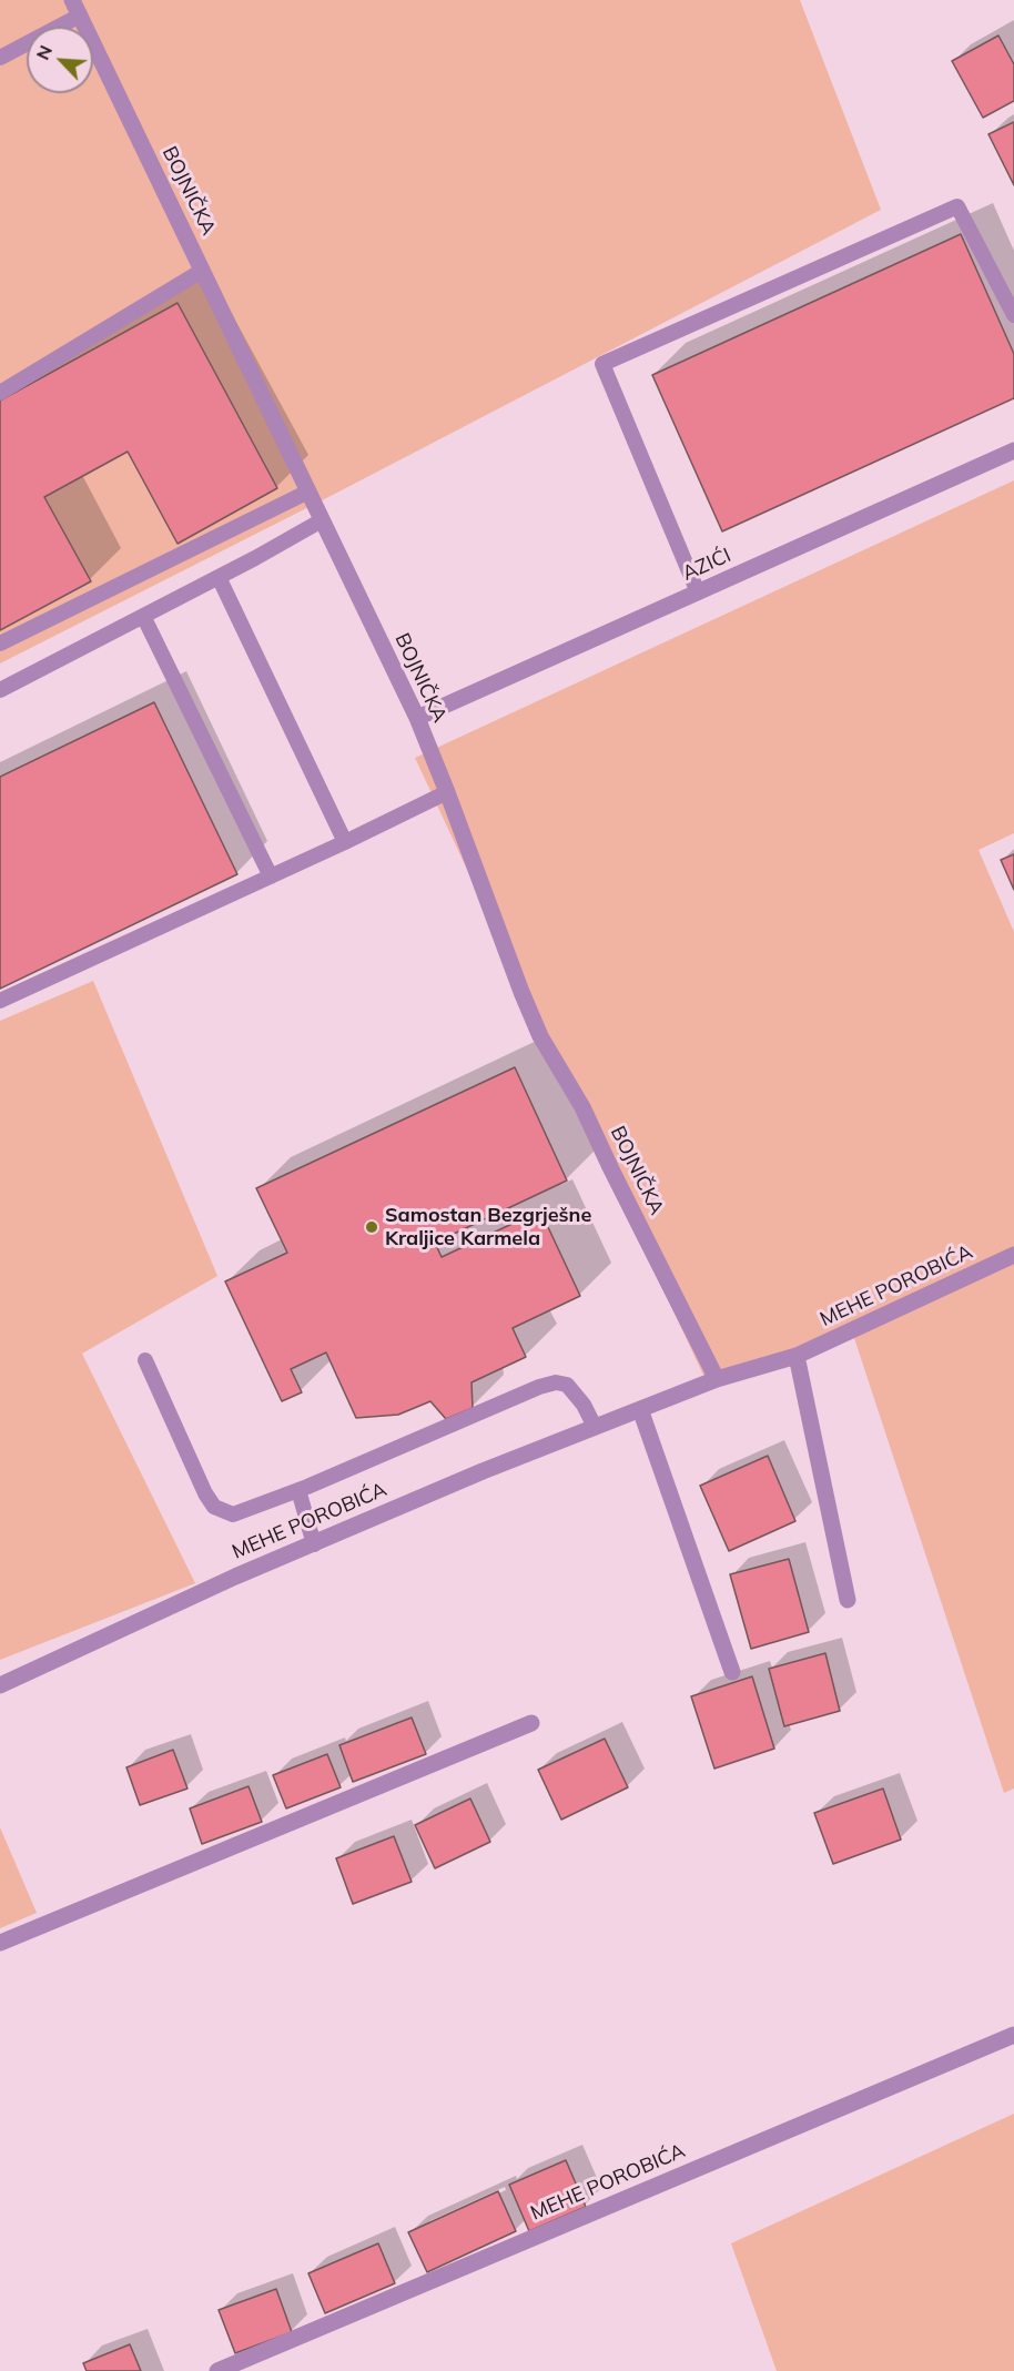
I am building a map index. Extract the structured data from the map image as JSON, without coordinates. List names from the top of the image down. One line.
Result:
{"streets":{"street":["BOJNIČKA","AZIĆI","MEHE POROBIĆA"]},"crossings":[["BOJNIČKA","AZIĆI"],["BOJNIČKA","MEHE POROBIĆA"]],"places":["Samostan Bezgrješne Kraljice Karmela"],"north":"top left"}
